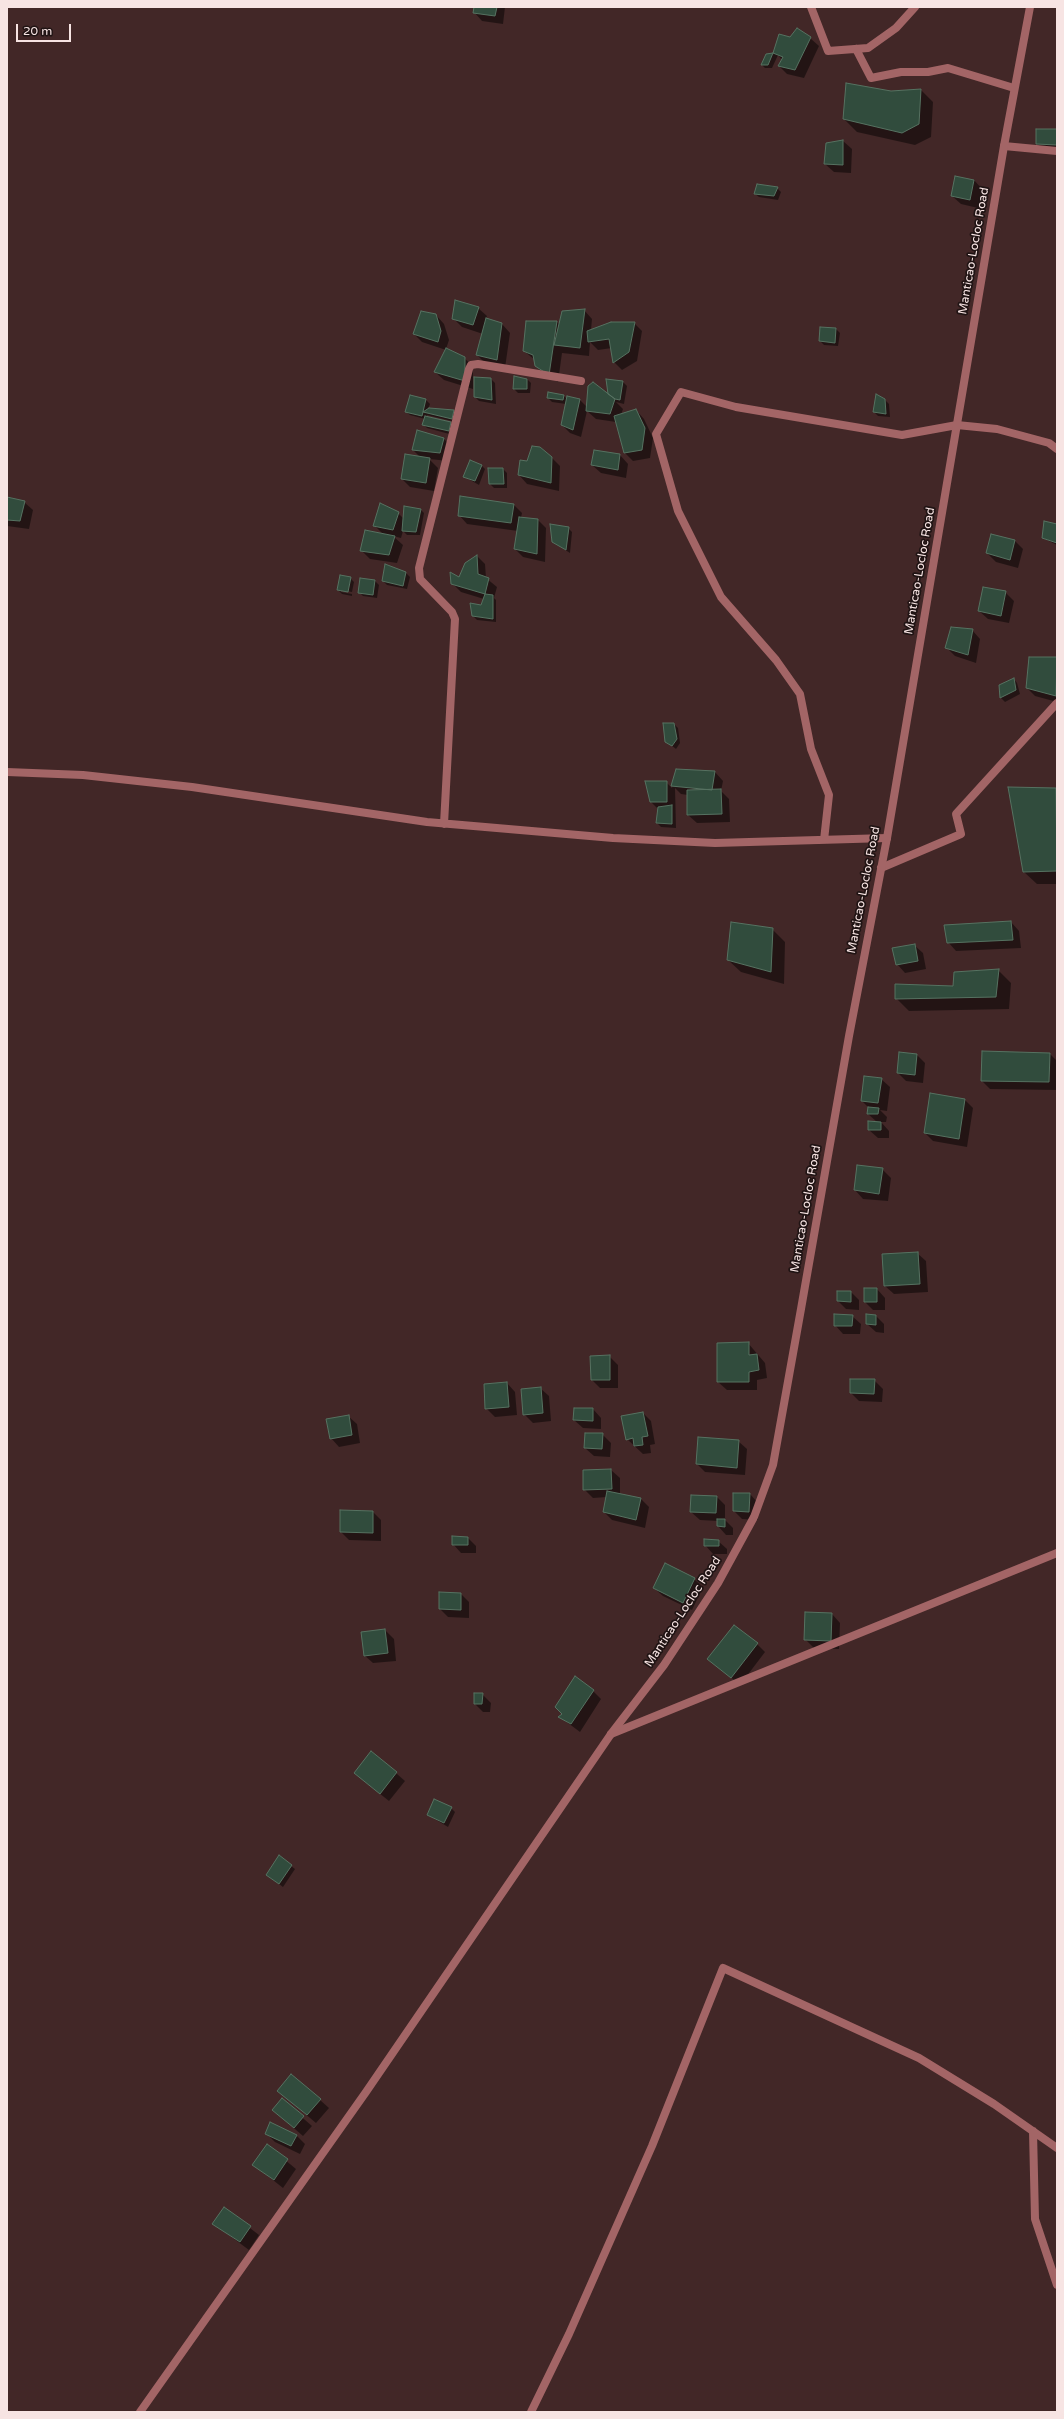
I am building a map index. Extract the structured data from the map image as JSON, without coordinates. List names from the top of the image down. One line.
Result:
{"streets":{"street":["Manticao-Locloc Road"]},"scale_bar":"20 m"}
